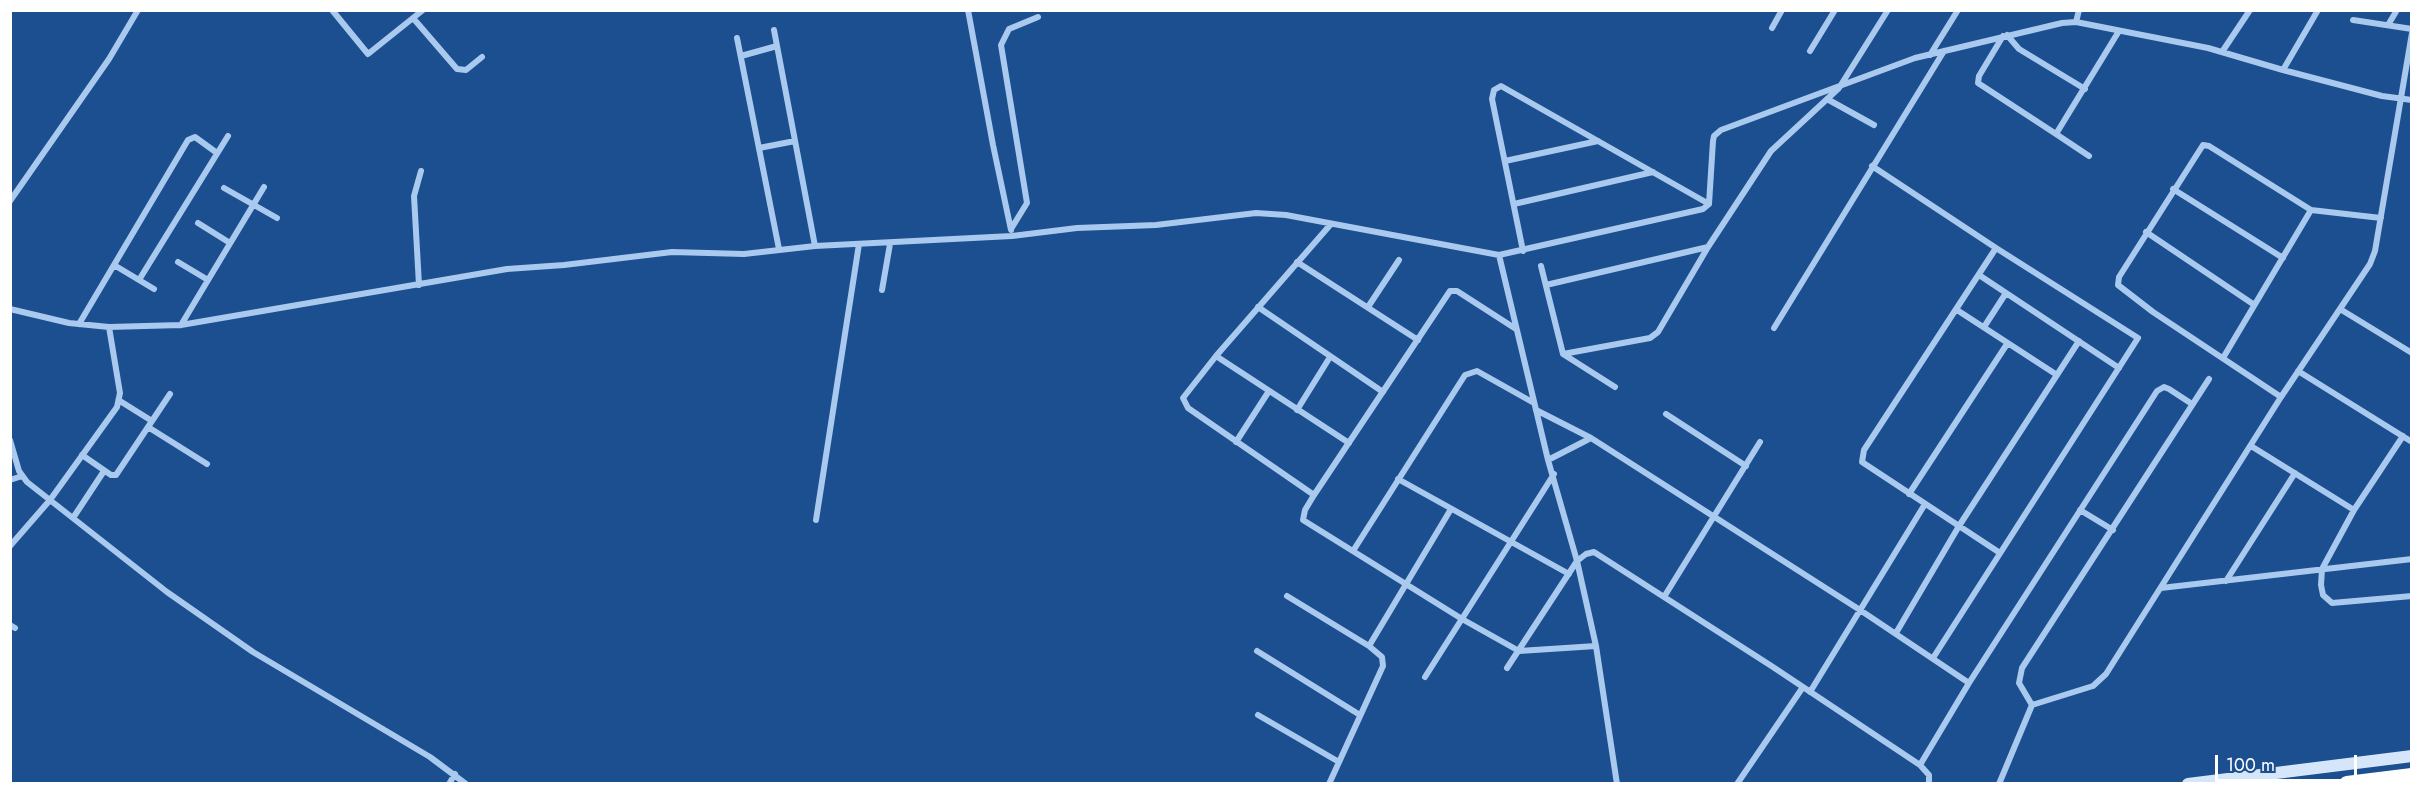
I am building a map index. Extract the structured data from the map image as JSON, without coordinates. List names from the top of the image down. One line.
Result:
{"scale_bar":"100 m"}
